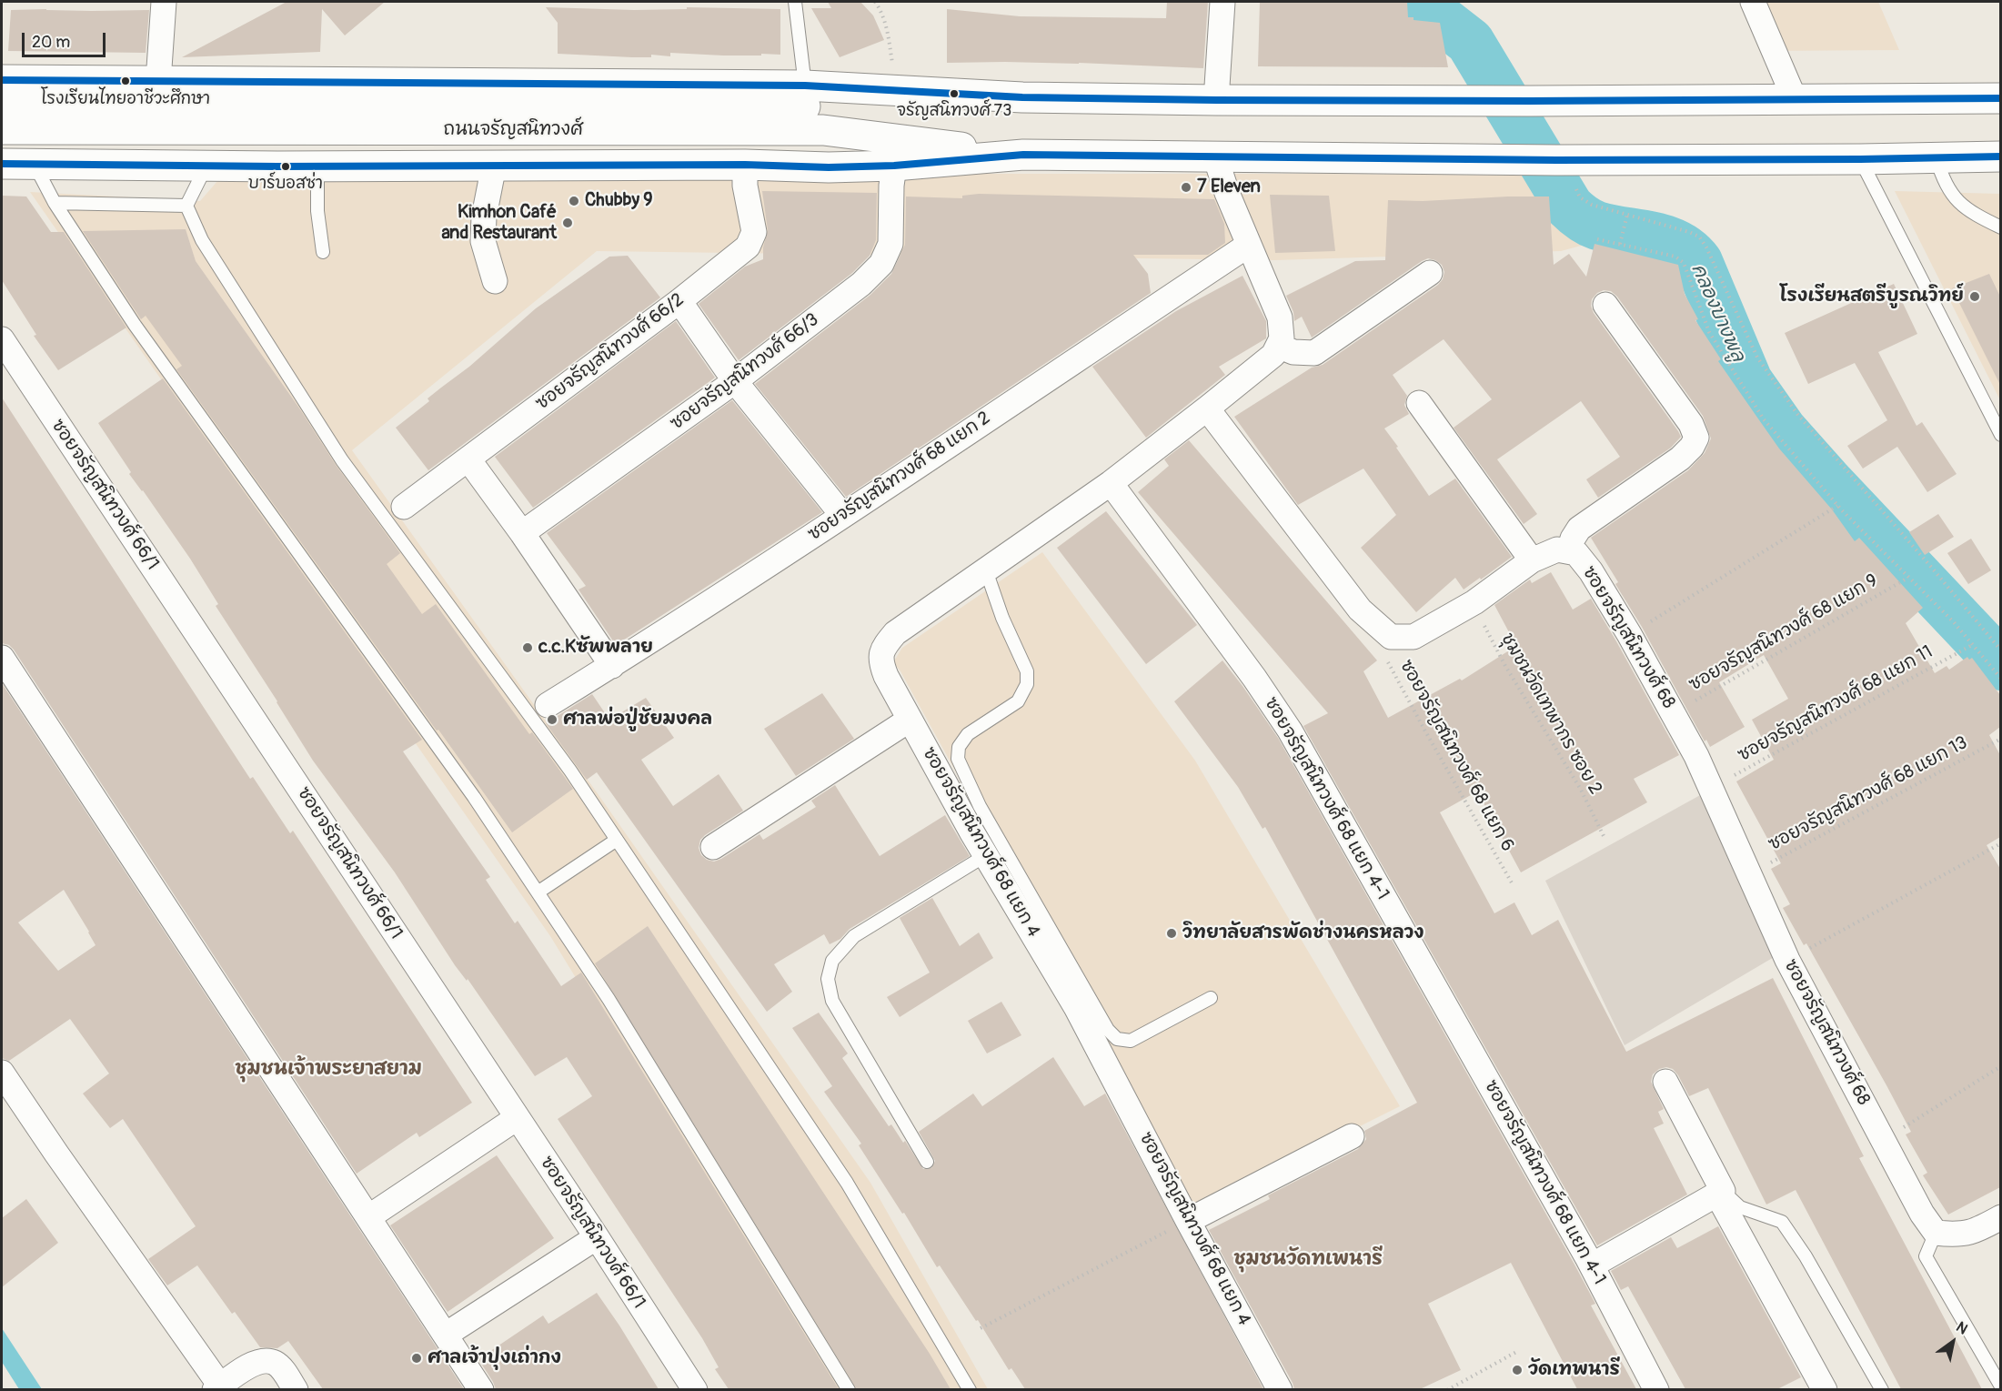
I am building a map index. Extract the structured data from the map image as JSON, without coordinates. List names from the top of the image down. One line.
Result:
{"streets":{"main road":["ถนนจรัญสนิทวงศ์"],"street":["ซอยจรัญสนิทวงศ์ 66/2","ซอยจรัญสนิทวงศ์ 66/3","ซอยจรัญสนิทวงศ์ 68 แยก 2","ซอยจรัญสนิทวงศ์ 66/1","ซอยจรัญสนิทวงศ์ 68","ซอยจรัญสนิทวงศ์ 68 แยก 4-1","ซอยจรัญสนิทวงศ์ 68 แยก 4"],"path":["ซอยจรัญสนิทวงศ์ 68 แยก 9","ซอยจรัญสนิทวงศ์ 68 แยก 11","ชุมชนวัดเทพากร ซอย 2","ซอยจรัญสนิทวงศ์ 68 แยก 6","ซอยจรัญสนิทวงศ์ 68 แยก 13"]},"crossings":[["ถนนจรัญสนิทวงศ์","ซอยจรัญสนิทวงศ์ 66/2"],["ถนนจรัญสนิทวงศ์","ซอยจรัญสนิทวงศ์ 66/3"],["ซอยจรัญสนิทวงศ์ 68 แยก 9","ซอยจรัญสนิทวงศ์ 68"],["ซอยจรัญสนิทวงศ์ 68","ซอยจรัญสนิทวงศ์ 68 แยก 11"],["ซอยจรัญสนิทวงศ์ 68","ชุมชนวัดเทพากร ซอย 2"],["ซอยจรัญสนิทวงศ์ 68","ซอยจรัญสนิทวงศ์ 68 แยก 6"],["ซอยจรัญสนิทวงศ์ 68","ซอยจรัญสนิทวงศ์ 68 แยก 13"],["ซอยจรัญสนิทวงศ์ 68 แยก 4-1","ซอยจรัญสนิทวงศ์ 68 แยก 4"]],"districts":["ชุมชนเจ้าพระยาสยาม","ชุมชนวัดทเพนารี"],"water":["คลองบางพลู"],"places":["โรงเรียนไทยอาชีวะศึกษา","จรัญสนิทวงศ์ 73","บาร์บอสซ่า","7 Eleven","Chubby 9","Kimhon Café and Restaurant","โรงเรียนสตรีบูรณวิทย์","c.c.Kซัพพลาย","ศาลพ่อปู่ชัยมงคล","วิทยาลัยสารพัดช่างนครหลวง","ศาลเจ้าปุงเถ่ากง","วัดเทพนารี"],"scale_bar":"20 m","north":"top right"}
